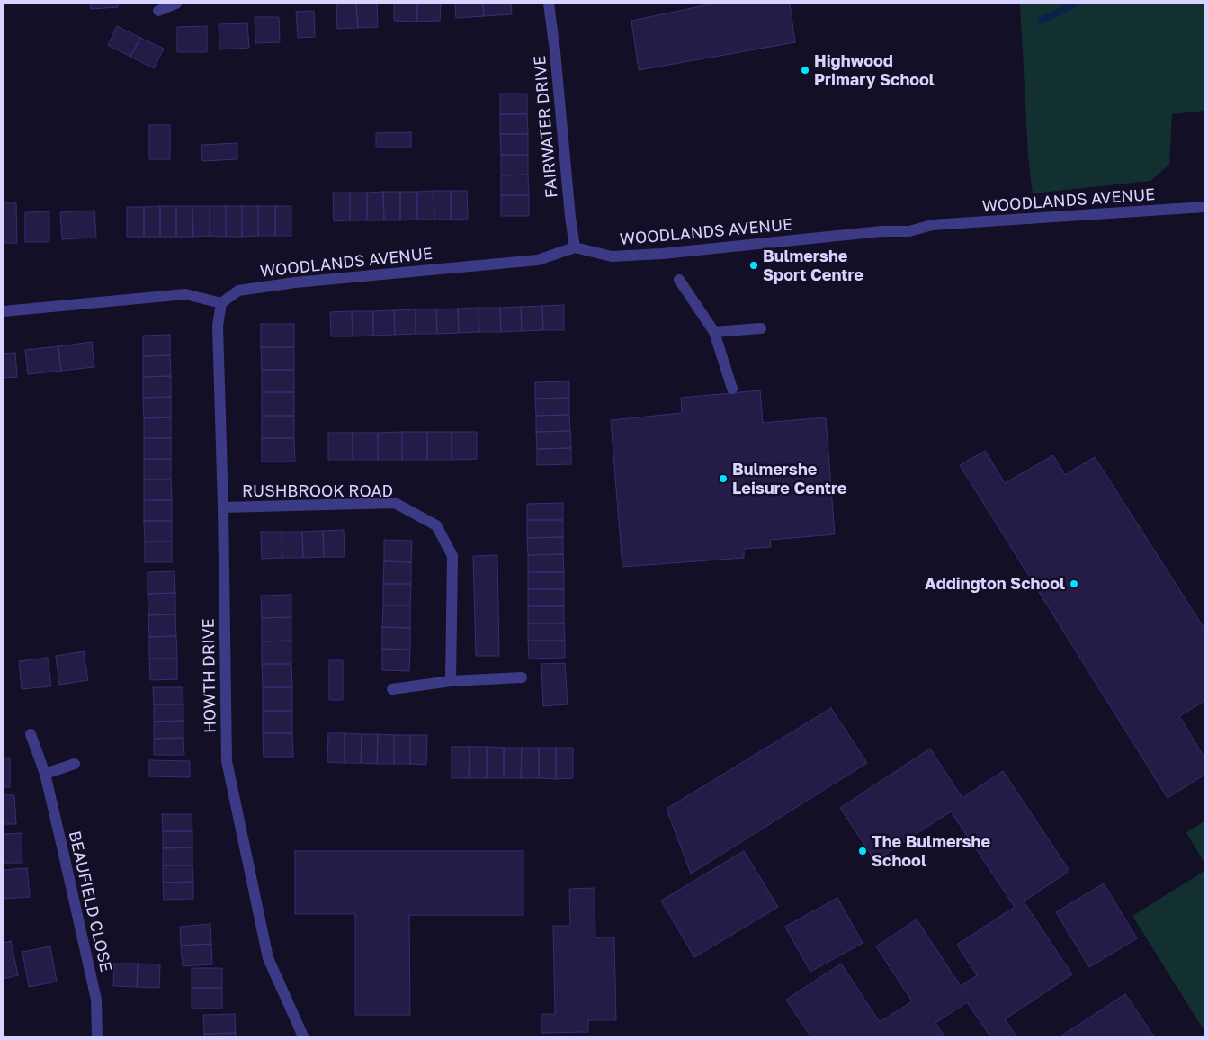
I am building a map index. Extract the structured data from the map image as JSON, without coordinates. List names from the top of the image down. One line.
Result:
{"streets":{"street":["FAIRWATER DRIVE","WOODLANDS AVENUE","RUSHBROOK ROAD","HOWTH DRIVE","BEAUFIELD CLOSE"]},"crossings":[["FAIRWATER DRIVE","WOODLANDS AVENUE"],["WOODLANDS AVENUE","HOWTH DRIVE"],["RUSHBROOK ROAD","HOWTH DRIVE"]],"places":["Highwood Primary School","Bulmershe Sport Centre","Bulmershe Leisure Centre","Addington School","The Bulmershe School"]}
